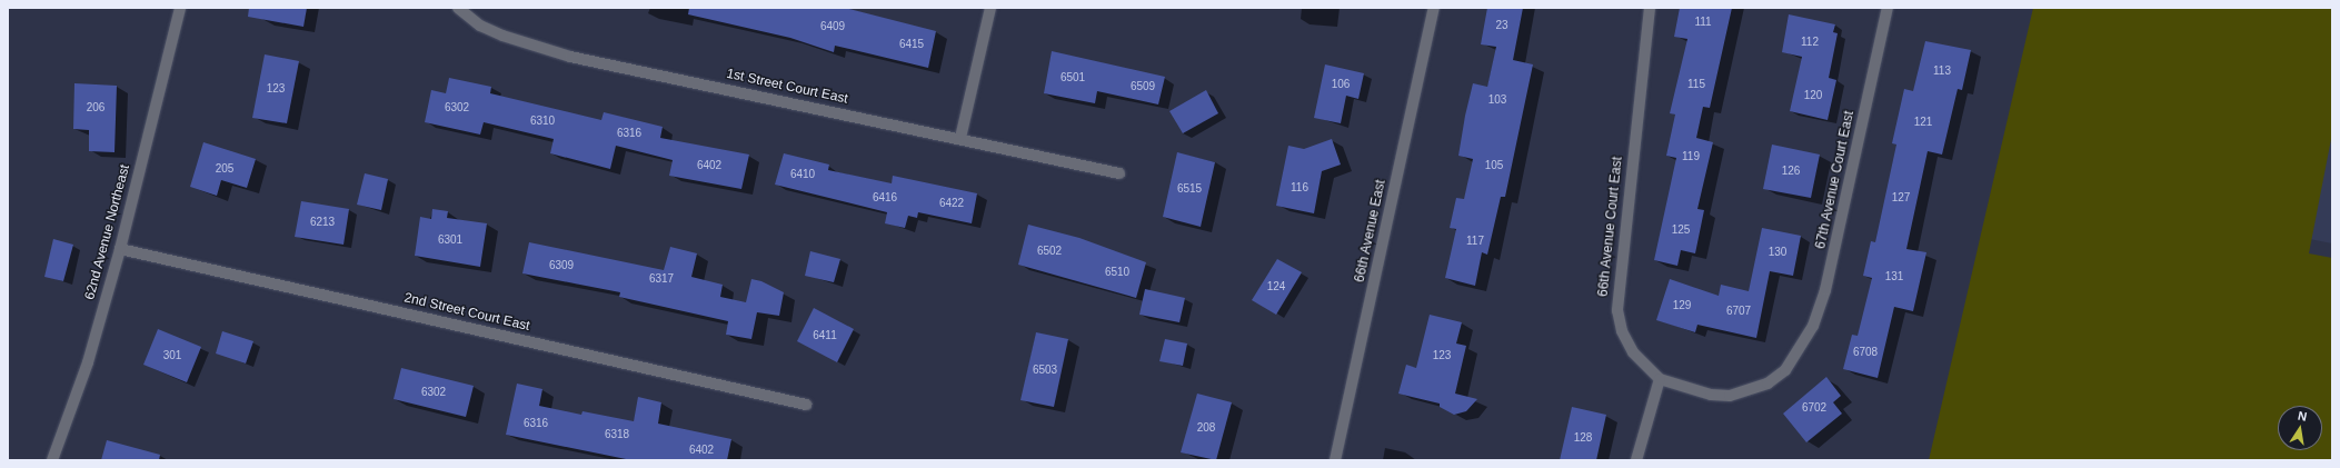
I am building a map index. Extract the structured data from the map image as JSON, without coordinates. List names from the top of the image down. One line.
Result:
{"streets":{"street":["1st Street Court East","67th Avenue Court East","66th Avenue Court East","66th Avenue East","62nd Avenue Northeast","2nd Street Court East"]},"crossings":[["67th Avenue Court East","66th Avenue Court East"],["62nd Avenue Northeast","2nd Street Court East"]],"house_numbers":["111","23","6409","112","6415","113","6501","106","115","6509","123","120","103","206","6302","6310","121","6316","119","6402","105","205","126","6410","116","6515","6416","127","6422","6213","125","6301","117","6502","130","6309","6510","131","6317","124","129","6707","6411","6708","301","123","6503","6302","6702","6316","208","6318","128","6402"],"north":"top"}
